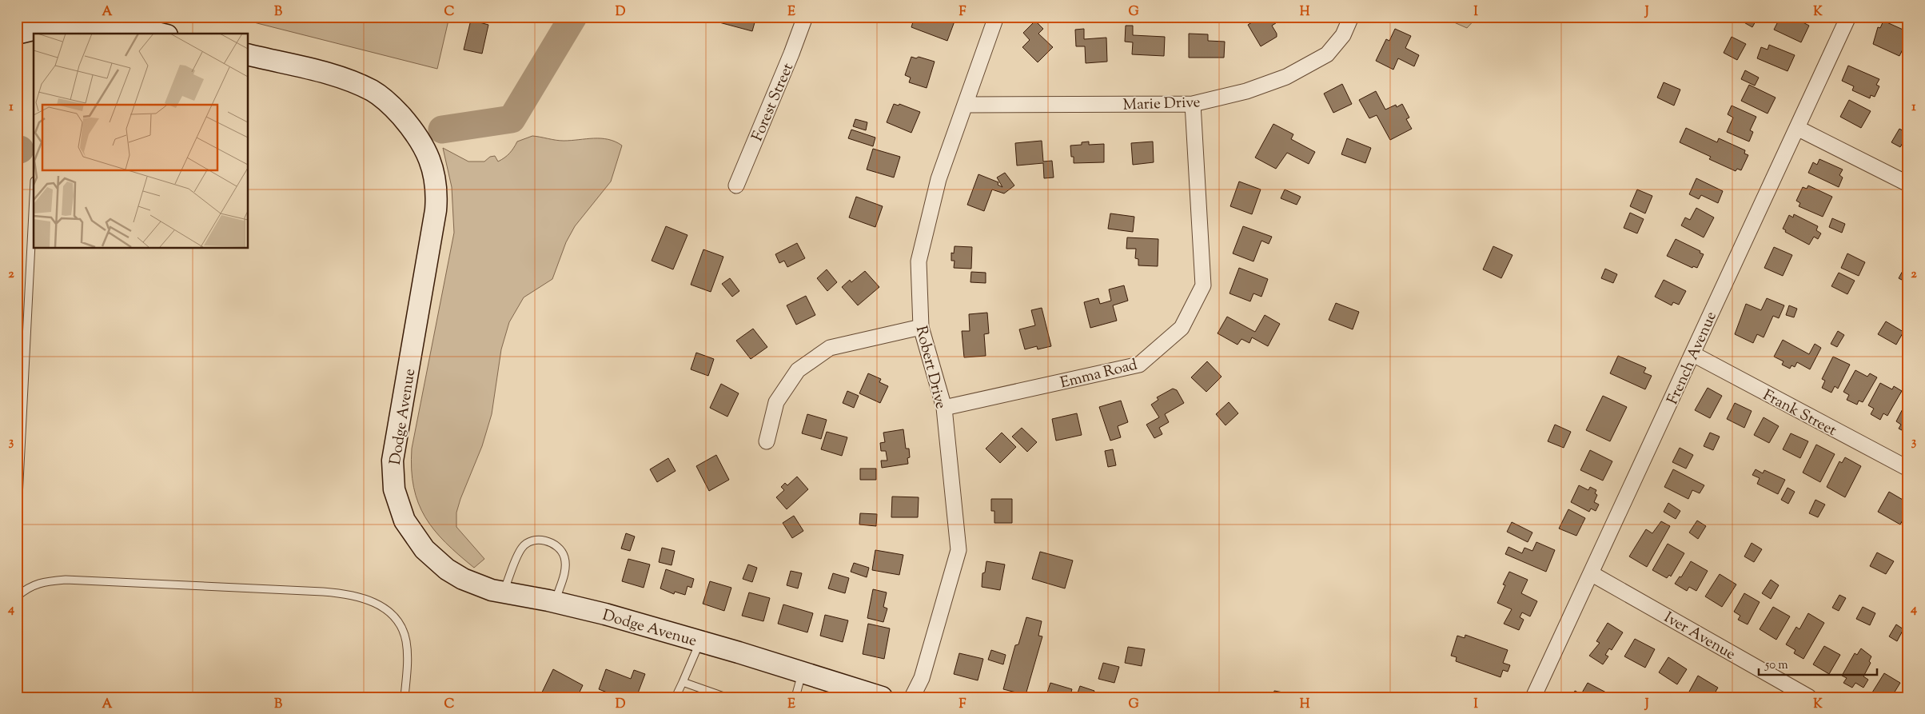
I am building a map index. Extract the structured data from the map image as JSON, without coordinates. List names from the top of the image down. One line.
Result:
{"streets":{"main road":["Dodge Avenue"],"street":["Forest Street","Marie Drive","French Avenue","Robert Drive","Emma Road","Frank Street","Iver Avenue"]},"crossings":[["Marie Drive","Robert Drive"],["Marie Drive","Emma Road"],["French Avenue","Frank Street"],["French Avenue","Iver Avenue"],["Robert Drive","Emma Road"]],"scale_bar":"50 m","grid":{"columns":["A","B","C","D","E","F","G","H","I","J","K"],"rows":["1","2","3","4"]}}
